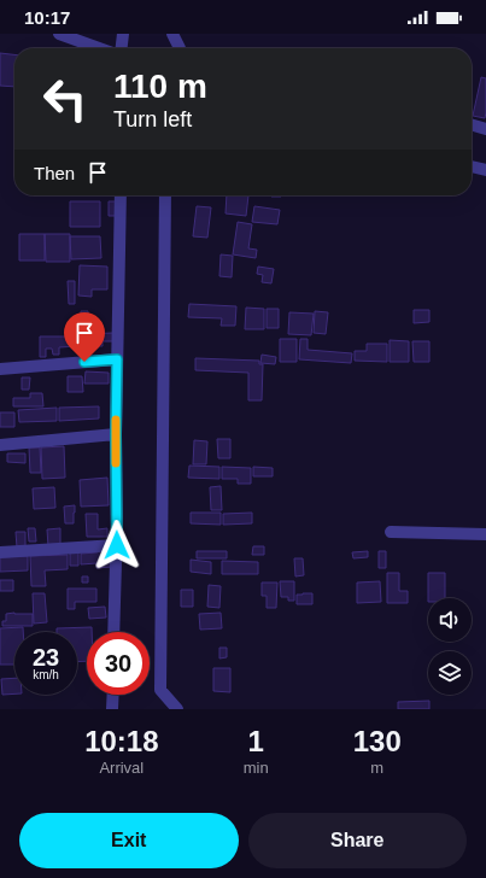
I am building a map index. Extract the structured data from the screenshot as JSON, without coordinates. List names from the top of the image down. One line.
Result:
{"page":{"status":"10:17","turn":["110 m","Turn left"],"then":"Then","speed":"23 km/h","limit":"30","eta":["10:18","Arrival","1","min","130","m"],"buttons":["Exit","Share"]}}
